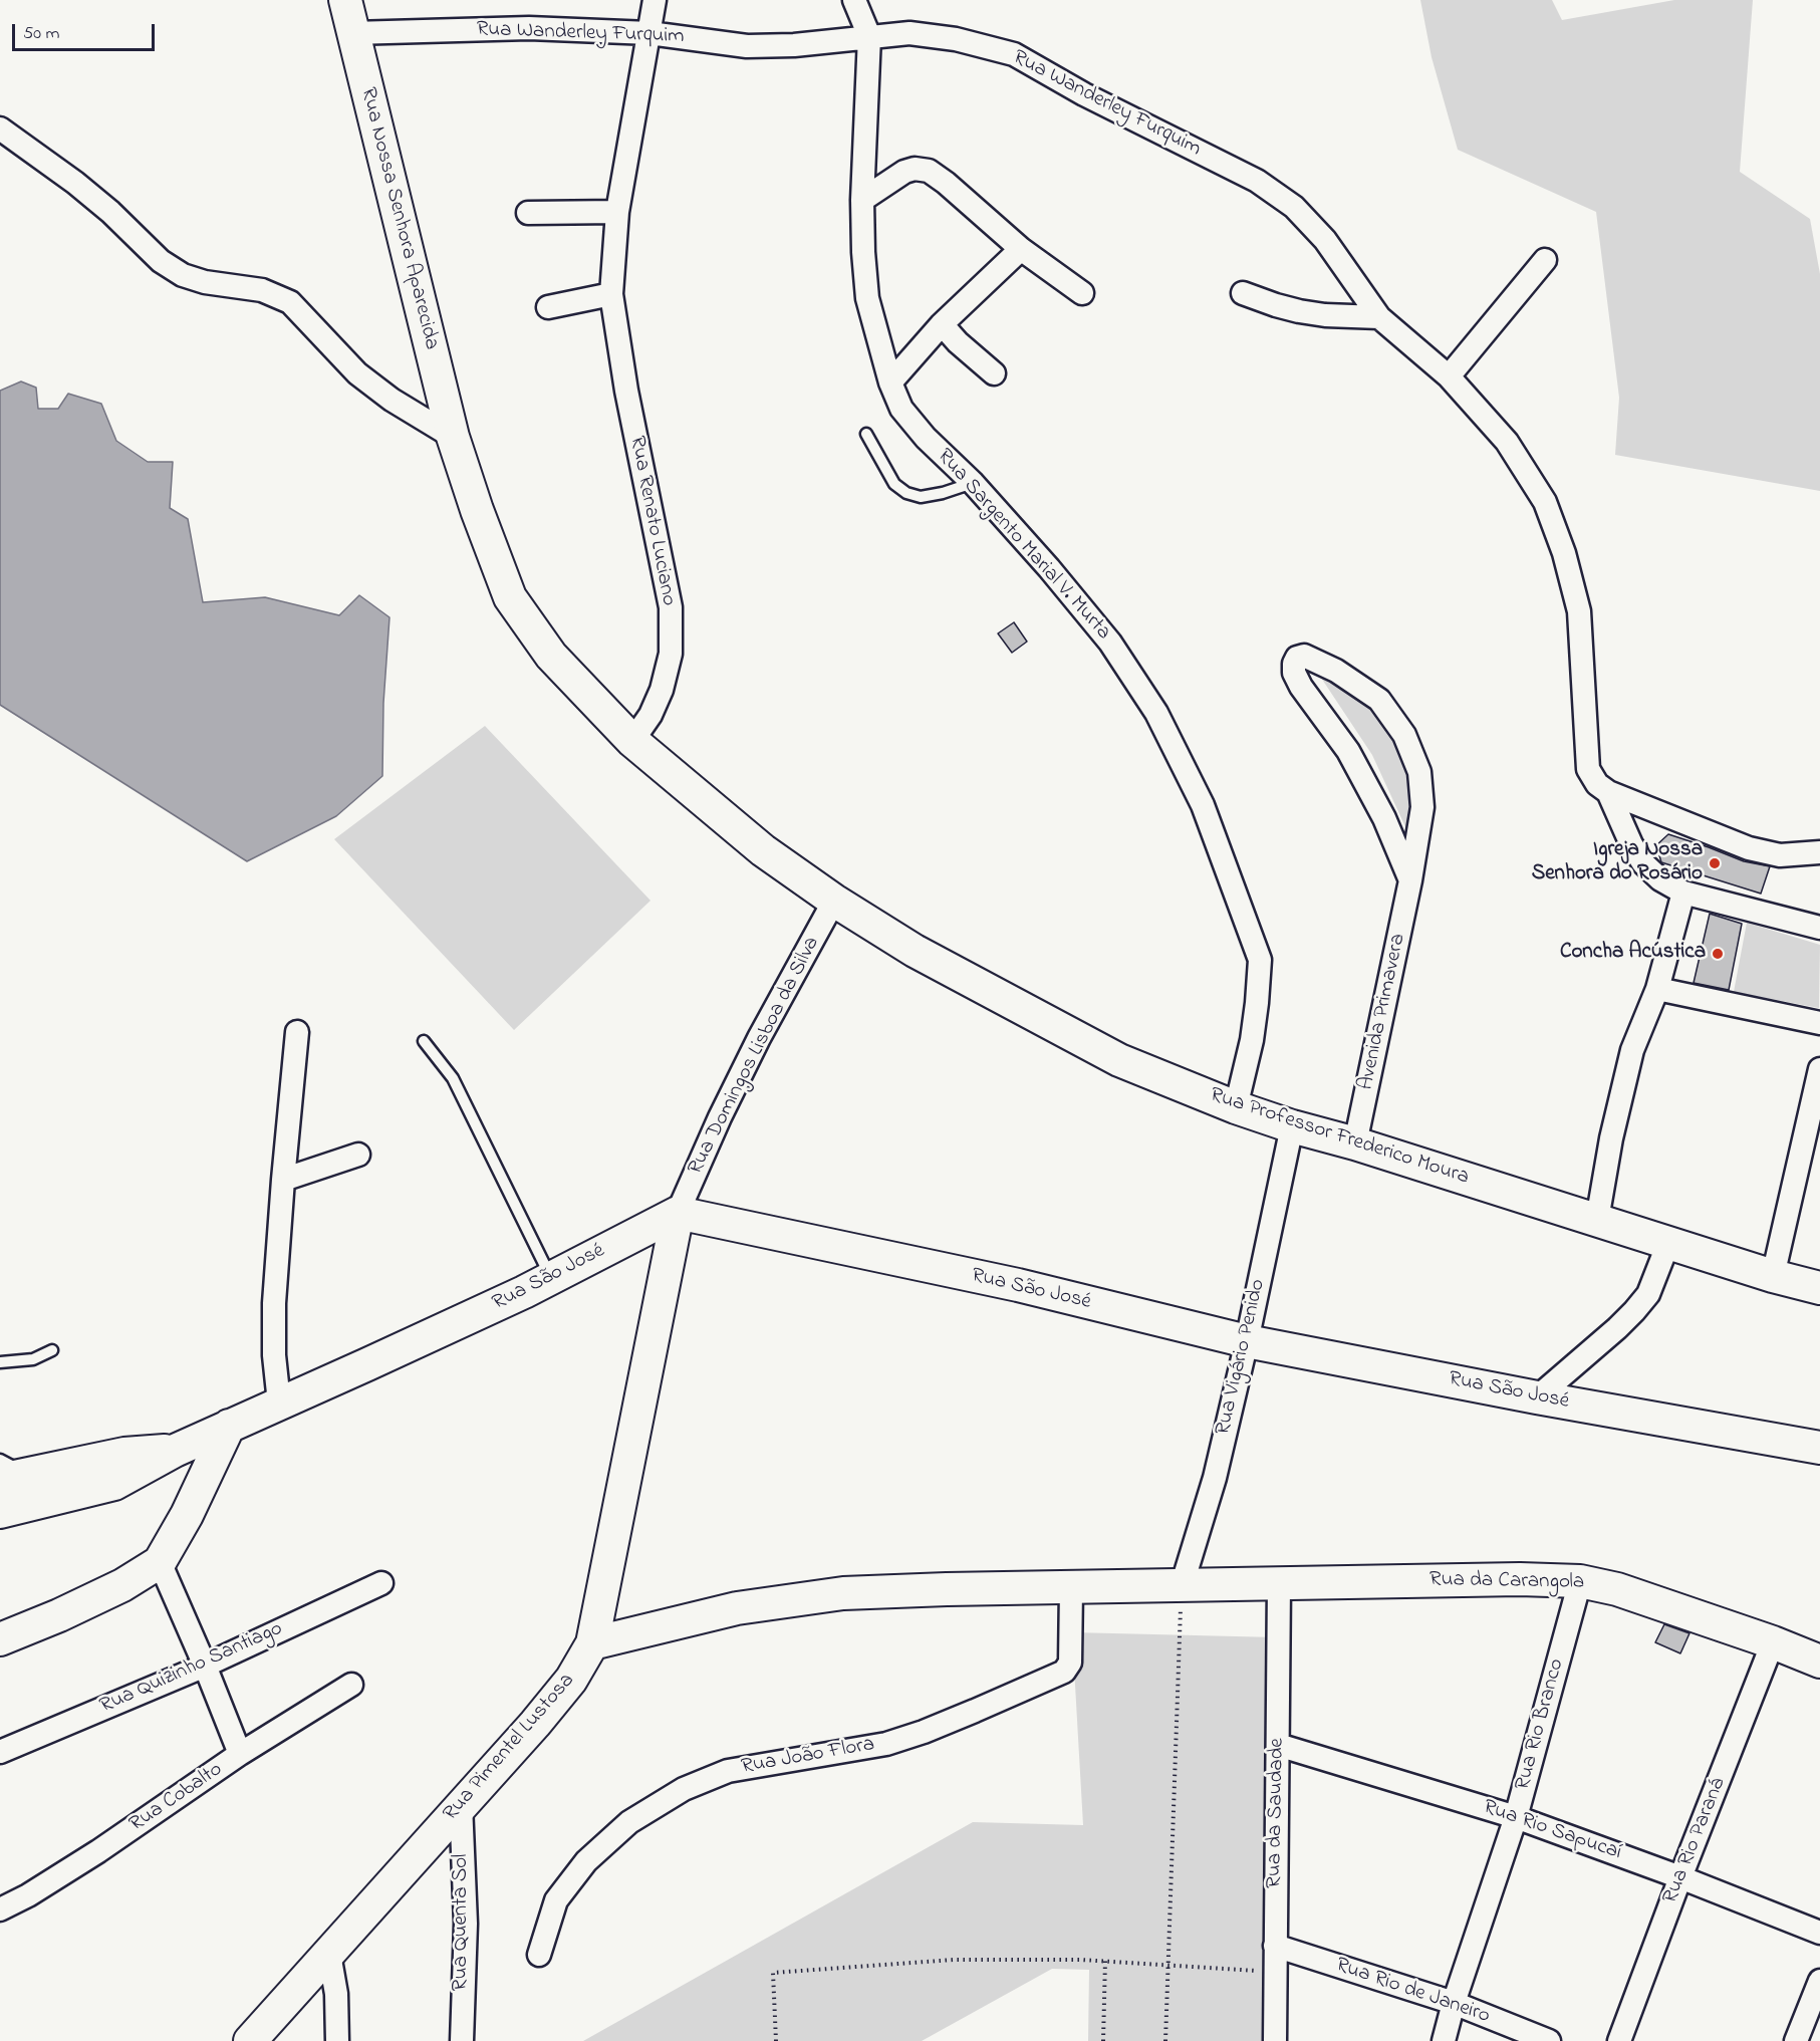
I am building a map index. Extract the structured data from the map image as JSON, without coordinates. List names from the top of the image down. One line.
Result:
{"streets":{"main road":["Rua Nossa Senhora Aparecida","Rua Professor Frederico Moura","Rua São José","Rua da Carangola","Rua Pimentel Lustosa"],"street":["Rua Wanderley Furquim","Rua Renato Luciano","Rua Sargento Marial V. Murta","Avenida Primavera","Rua Domingos Lisboa da Silva","Rua Vigário Penido","Rua Quizinho Santiago","Rua Rio Branco","Rua João Flora","Rua Cobalto","Rua da Saudade","Rua Rio Sapucaí","Rua Rio Paraná","Rua Quenta Sol","Rua Rio de Janeiro"]},"crossings":[["Rua Wanderley Furquim","Rua Nossa Senhora Aparecida"],["Rua Wanderley Furquim","Rua Renato Luciano"],["Rua Wanderley Furquim","Rua Sargento Marial V. Murta"],["Rua Nossa Senhora Aparecida","Rua Renato Luciano"],["Rua Nossa Senhora Aparecida","Rua Domingos Lisboa da Silva"],["Rua Nossa Senhora Aparecida","Rua Professor Frederico Moura"],["Rua Sargento Marial V. Murta","Rua Professor Frederico Moura"],["Avenida Primavera","Rua Professor Frederico Moura"],["Rua Domingos Lisboa da Silva","Rua Professor Frederico Moura"],["Rua Domingos Lisboa da Silva","Rua São José"],["Rua Domingos Lisboa da Silva","Rua Pimentel Lustosa"],["Rua Professor Frederico Moura","Rua Vigário Penido"],["Rua São José","Rua Vigário Penido"],["Rua São José","Rua Pimentel Lustosa"],["Rua Vigário Penido","Rua da Carangola"],["Rua da Carangola","Rua Rio Branco"],["Rua da Carangola","Rua da Saudade"],["Rua da Carangola","Rua Rio Paraná"],["Rua Rio Branco","Rua Rio Sapucaí"],["Rua Rio Branco","Rua Rio de Janeiro"],["Rua Pimentel Lustosa","Rua Quenta Sol"],["Rua da Saudade","Rua Rio Sapucaí"],["Rua da Saudade","Rua Rio de Janeiro"],["Rua Rio Sapucaí","Rua Rio Paraná"]],"places":["Igreja Nossa Senhora do Rosário","Concha Acústica"],"scale_bar":"50 m"}
